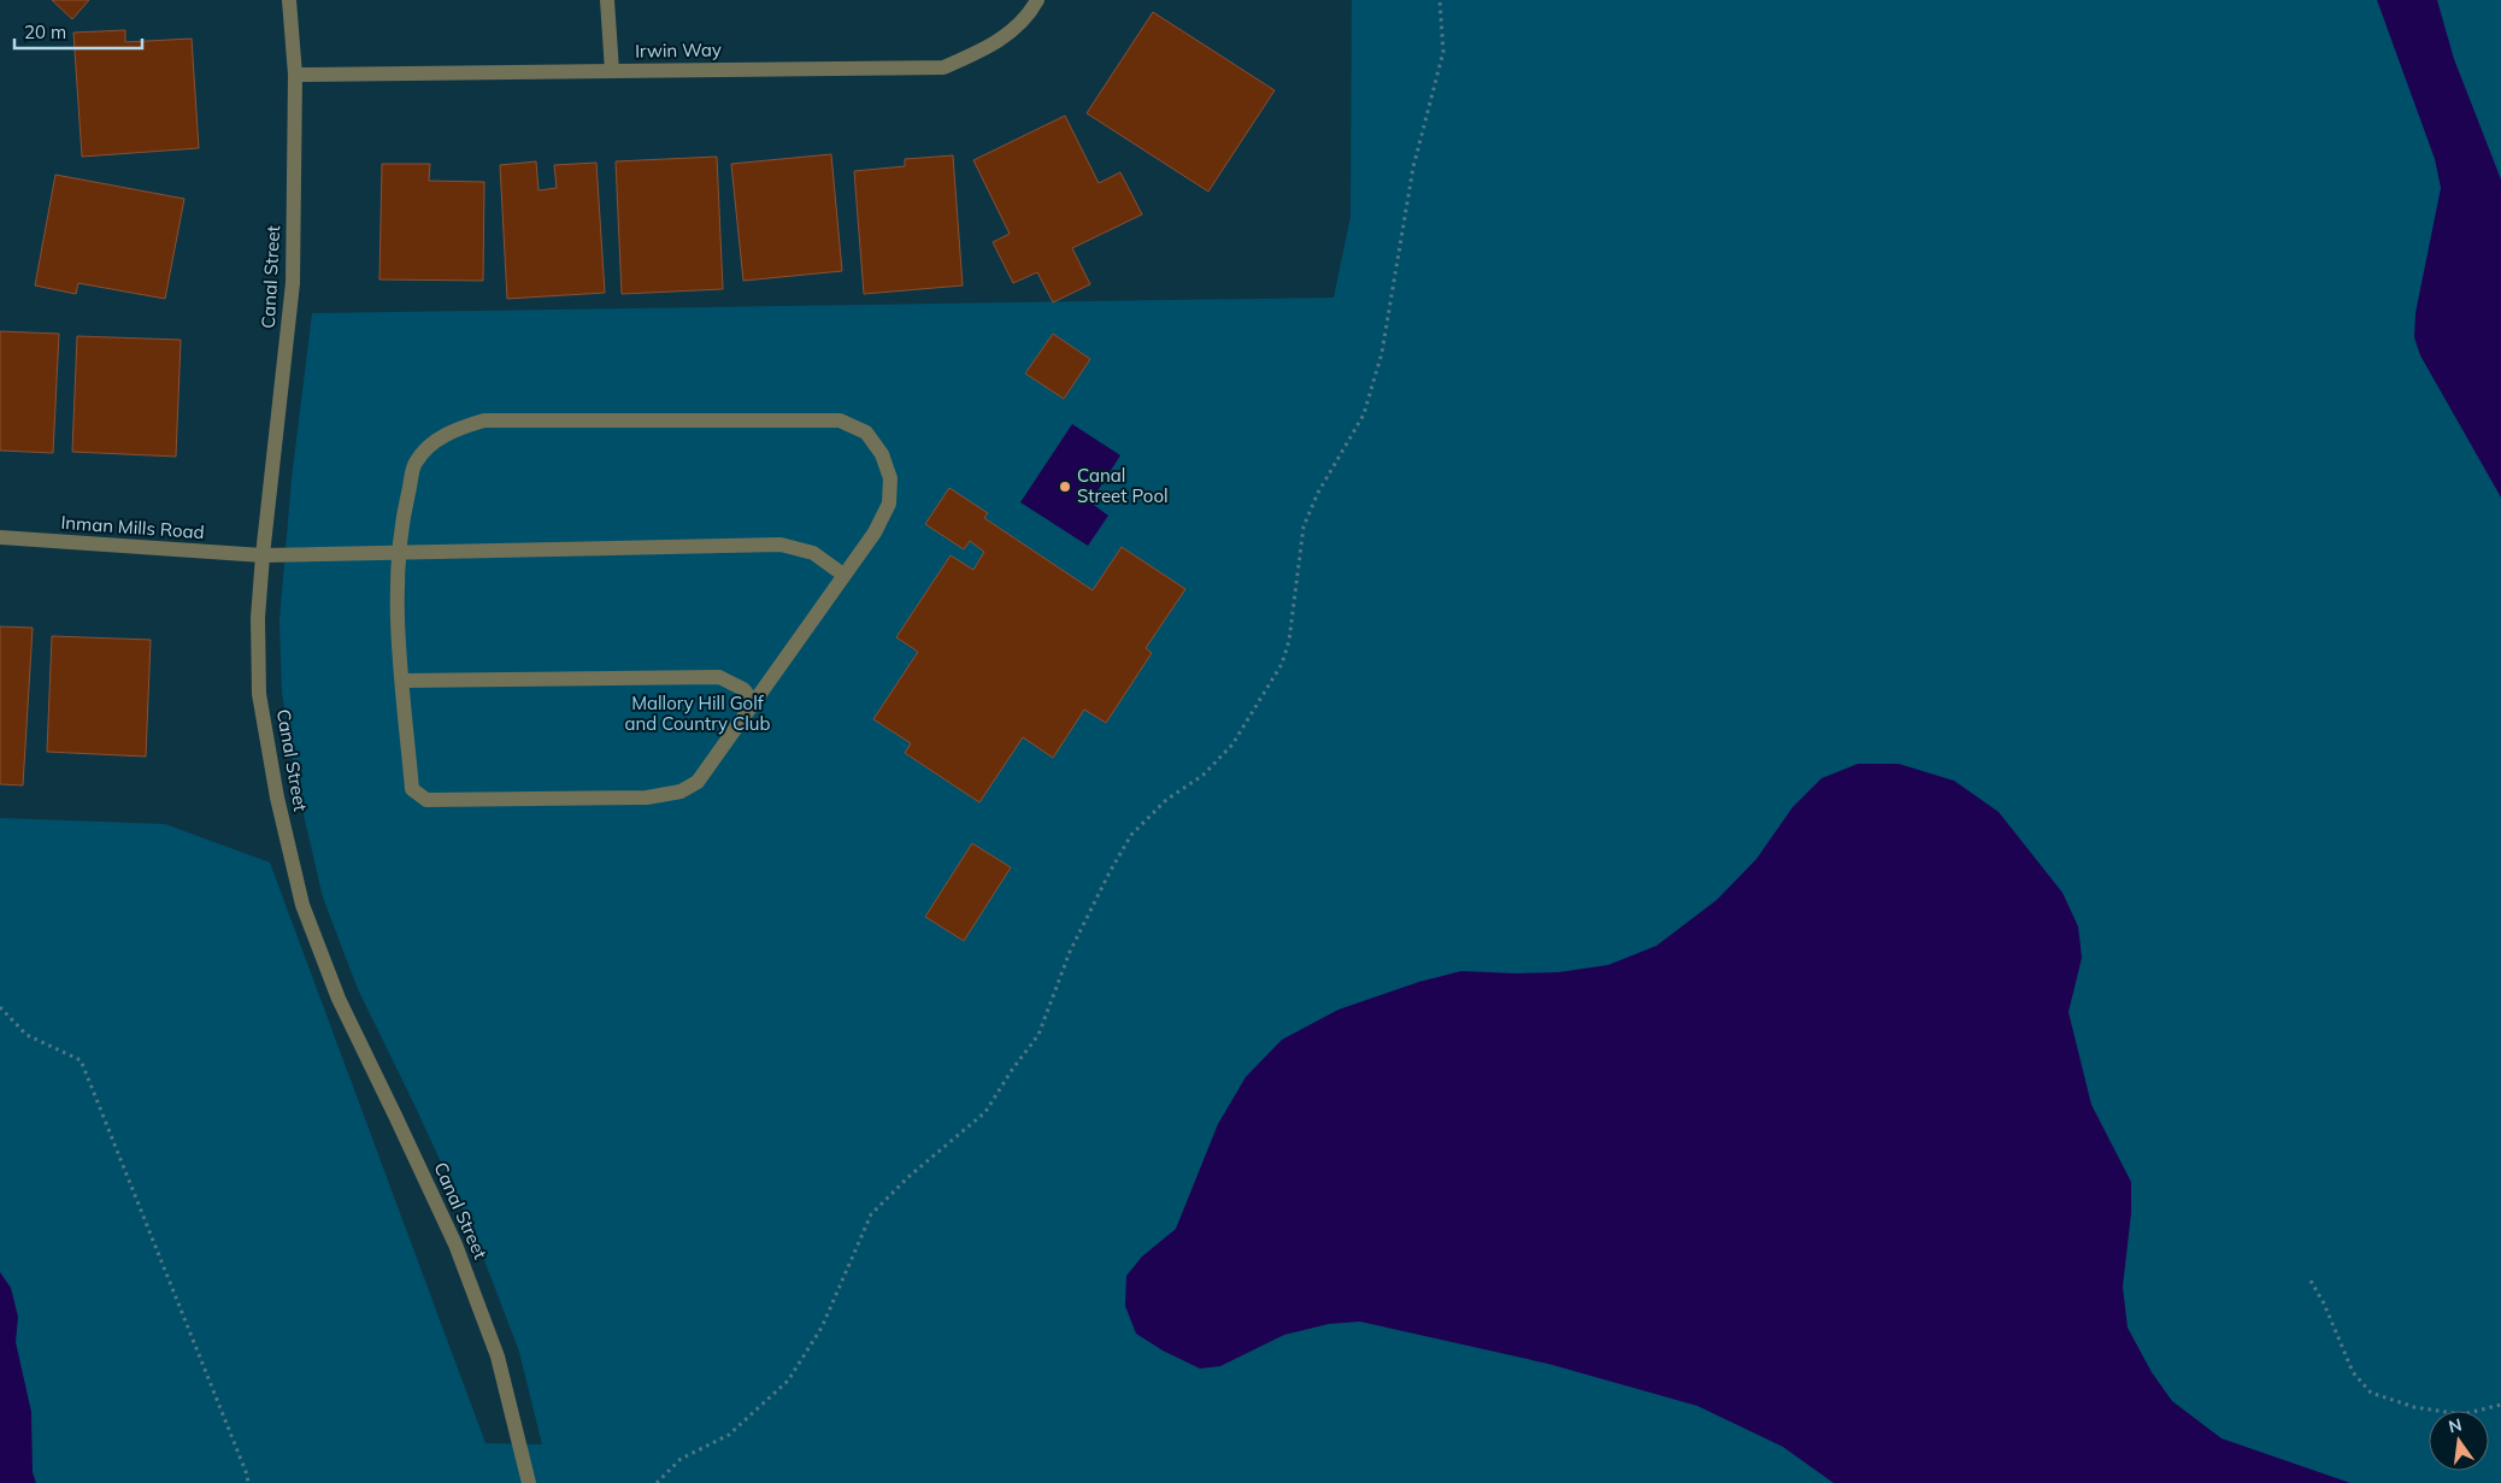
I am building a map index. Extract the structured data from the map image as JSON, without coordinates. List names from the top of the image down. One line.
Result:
{"streets":{"street":["Irwin Way","Canal Street","Inman Mills Road"]},"crossings":[["Irwin Way","Canal Street"],["Canal Street","Inman Mills Road"]],"parks":["Mallory Hill Golf and Country Club"],"places":["Canal Street Pool"],"scale_bar":"20 m","north":"top"}
